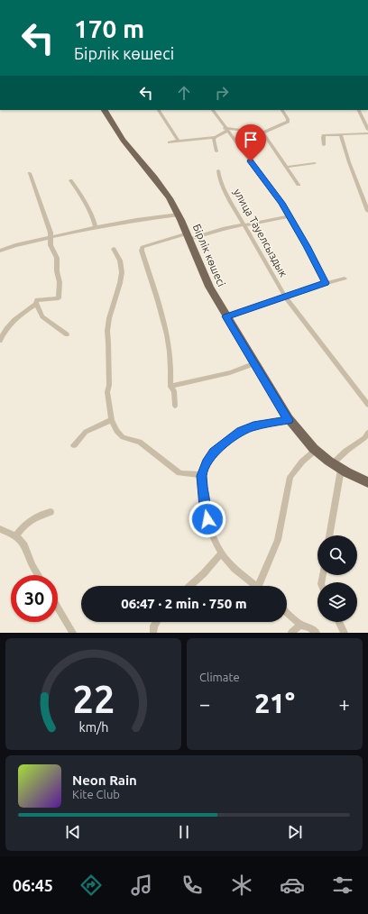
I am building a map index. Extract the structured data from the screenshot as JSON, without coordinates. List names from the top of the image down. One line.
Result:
{"streets":{"main road":["Бірлік көшесі"],"street":["улица Тауелсыздык"]},"page":{"turn":["170 m","Бірлік көшесі"],"limit":"30","trip":"06:47 · 2 min · 750 m","tile":"Climate","heat":["−","21°","+"],"song":["Neon Rain","Kite Club"],"tabs":"06:45","gauge":["22","km/h"]}}
